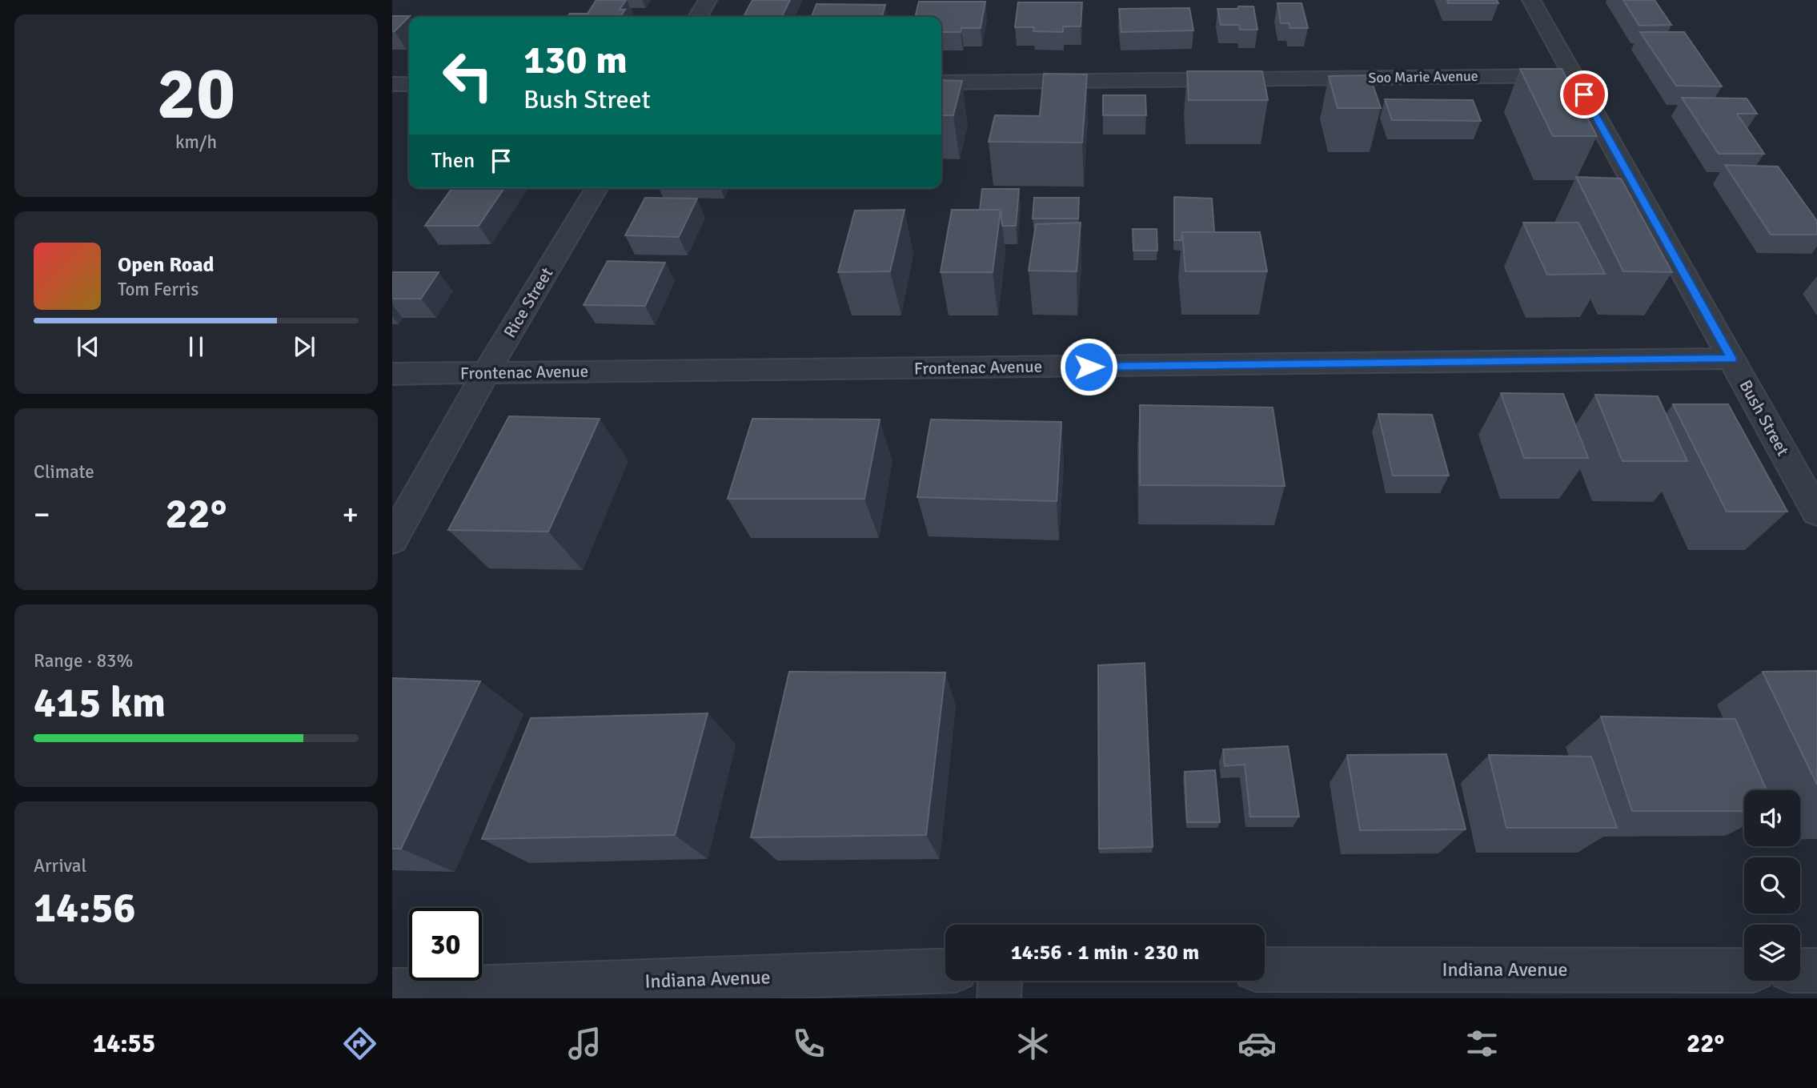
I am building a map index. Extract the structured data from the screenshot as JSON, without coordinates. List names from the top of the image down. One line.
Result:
{"streets":{"street":["Soo Marie Avenue","Rice Street","Frontenac Avenue","Bush Street","Indiana Avenue"]},"crossings":[["Soo Marie Avenue","Bush Street"],["Rice Street","Frontenac Avenue"],["Frontenac Avenue","Bush Street"]],"page":{"tile":[["20","km/h"],"Climate",["Range · 83%","415 km"],["Arrival","14:56"]],"turn":["130 m","Bush Street"],"then":"Then","song":["Open Road","Tom Ferris"],"heat":["−","22°","+"],"limit":"30","trip":"14:56 · 1 min · 230 m","tabs":["14:55","22°"]}}
